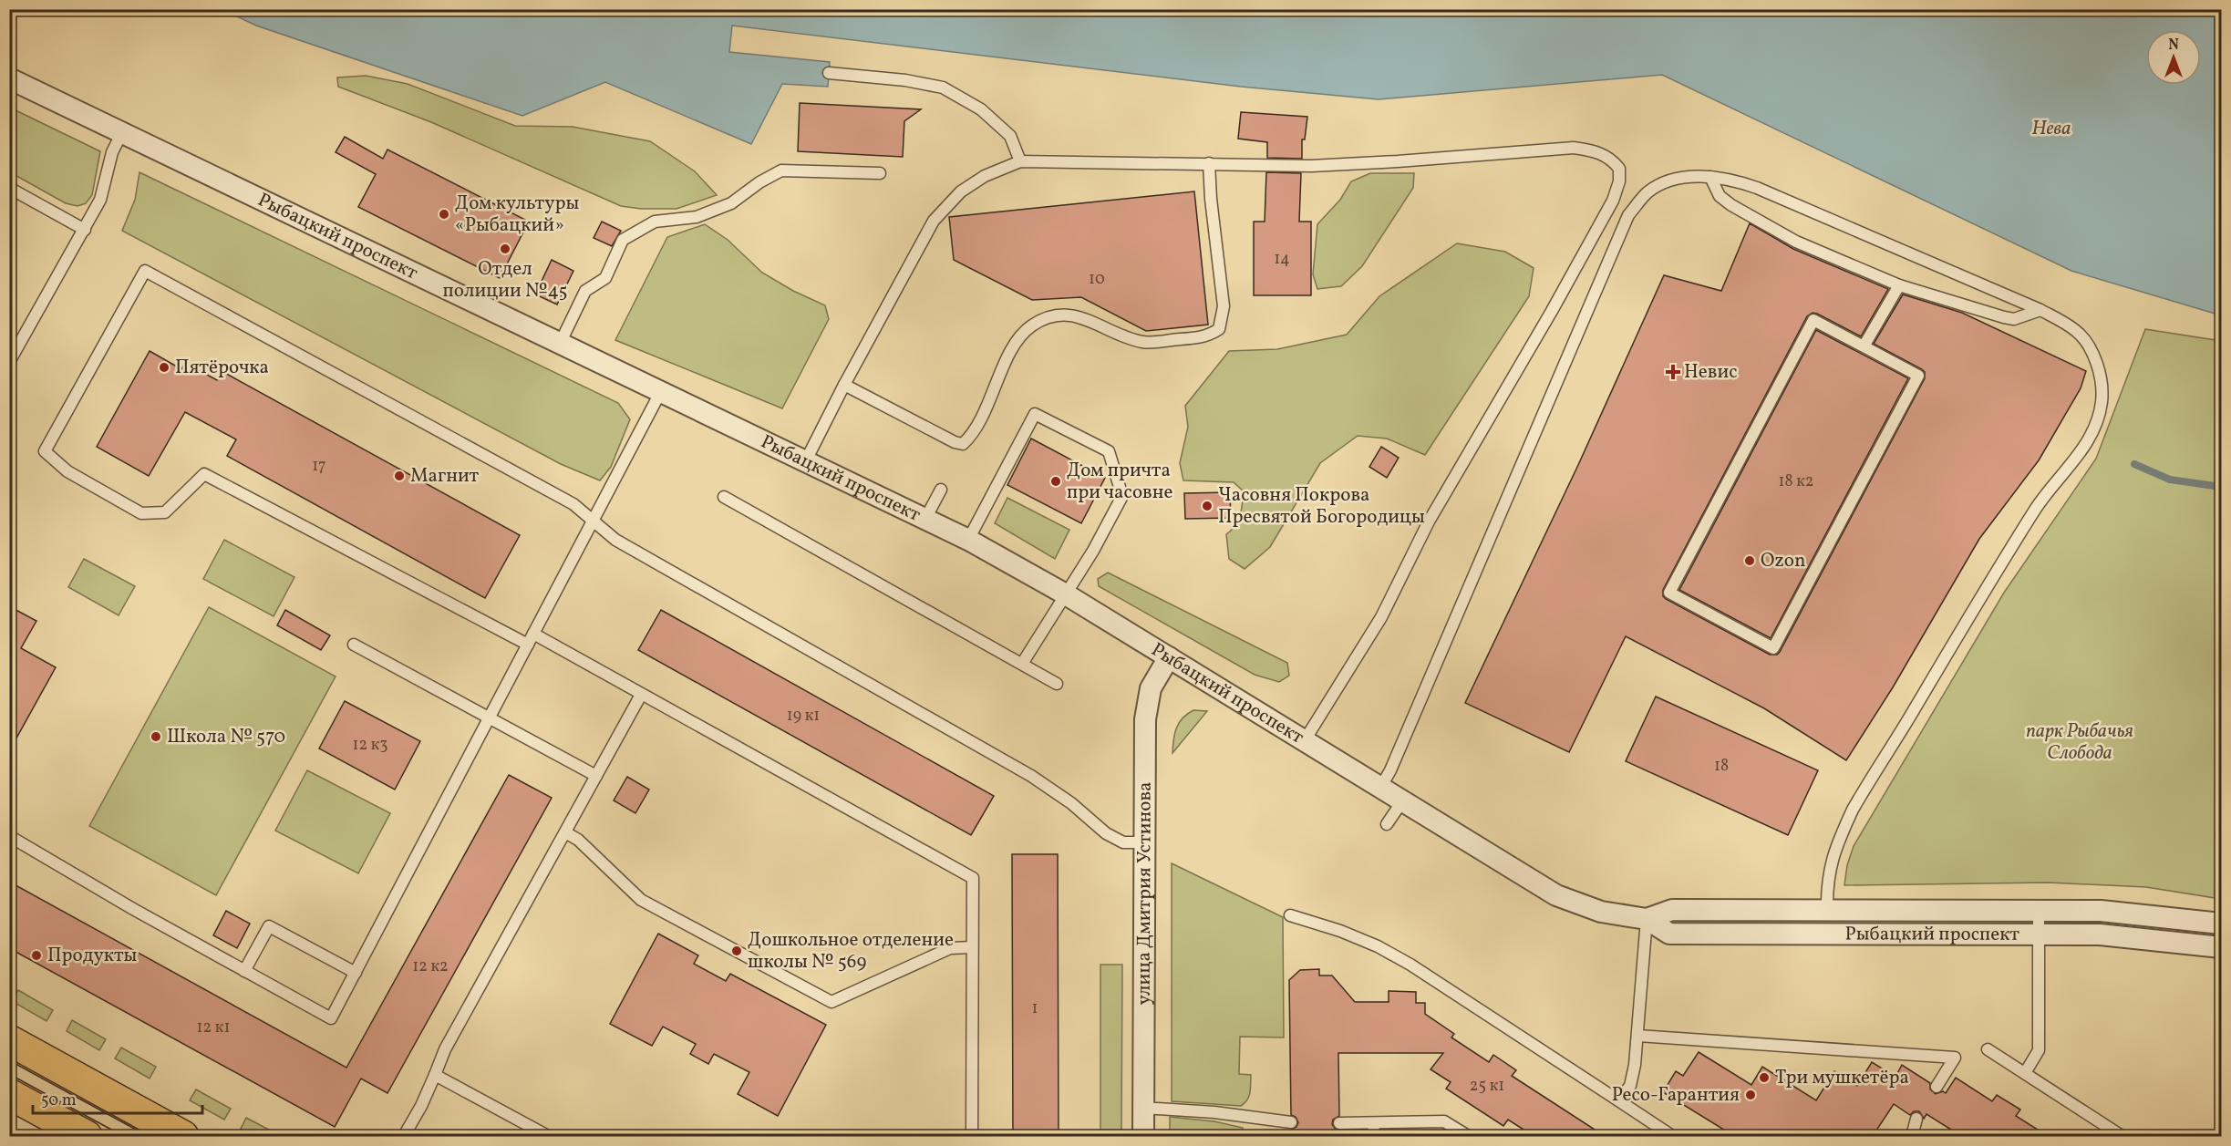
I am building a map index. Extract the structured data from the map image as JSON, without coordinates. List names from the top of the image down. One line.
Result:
{"streets":{"street":["Рыбацкий проспект","улица Дмитрия Устинова"]},"crossings":[["Рыбацкий проспект","улица Дмитрия Устинова"]],"water":["Нева"],"parks":["парк Рыбачья Слобода"],"places":{"other":["Дом культуры «Рыбацкий»","Отдел полиции №45","Пятёрочка","Магнит","Дом причта при часовне","Часовня Покрова Пресвятой Богородицы","Ozon","Школа № 570","Дошкольное отделение школы № 569","Продукты","Три мушкетёра","Ресо-Гарантия"],"health":["Невис"]},"house_numbers":["14","10","17","18 к2","19 к1","12 к3","18","12 к2","1","12 к1","25 к1"],"scale_bar":"50 m","north":"top"}
